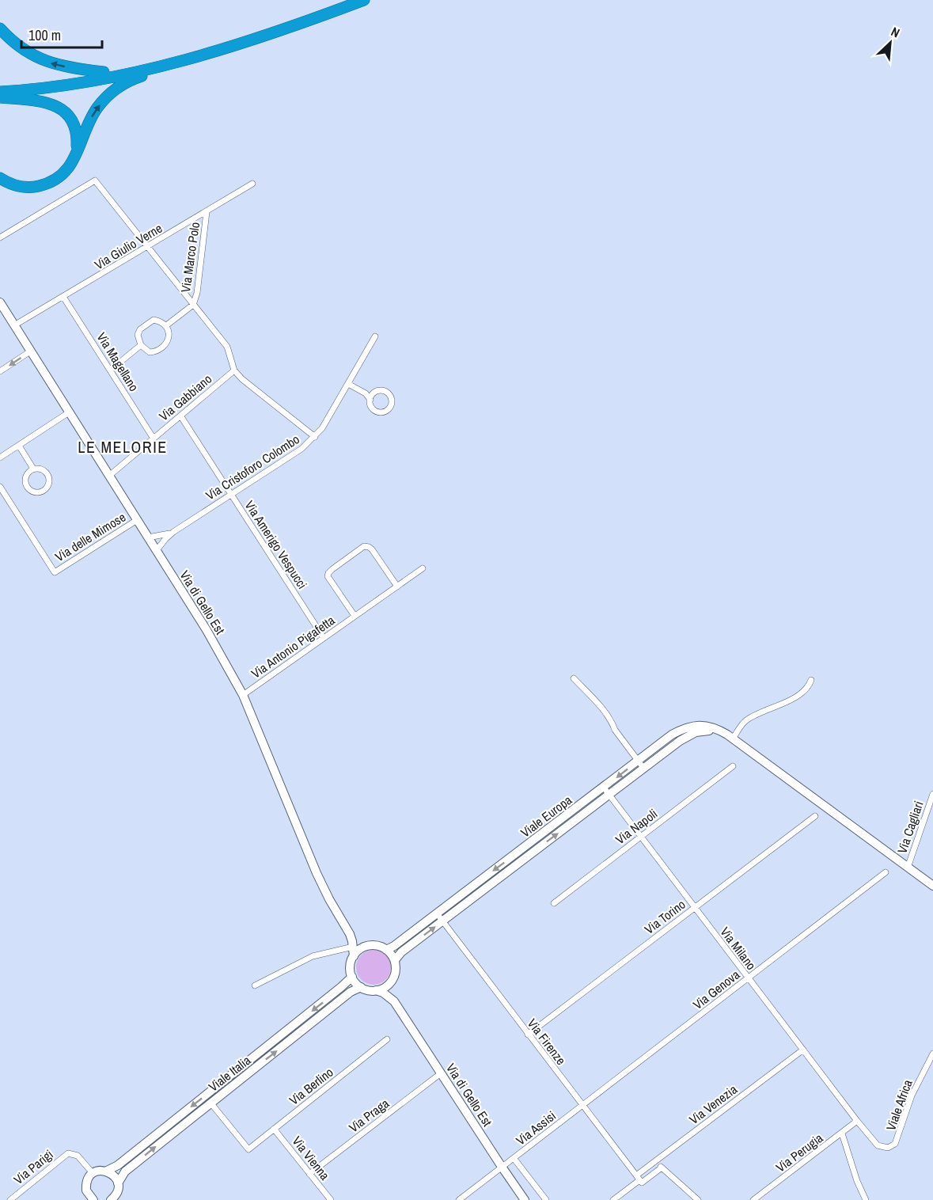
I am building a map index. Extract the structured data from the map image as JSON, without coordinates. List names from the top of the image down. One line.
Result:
{"streets":{"street":["Via Giulio Verne","Via Marco Polo","Via Magellano","Via Gabbiano","Via Cristoforo Colombo","Via delle Mimose","Via Amerigo Vespucci","Via di Gello Est","Via Antonio Pigafetta","Viale Europa","Via Napoli","Via Cagliari","Via Torino","Via Milano","Via Genova","Via Firenze","Viale Italia","Via Berlino","Via Venezia","Viale Africa","Via Praga","Via Assisi","Via Perugia","Via Vienna","Via Parigi"]},"crossings":[["Via Giulio Verne","Via Marco Polo"],["Via Giulio Verne","Via Magellano"],["Via Giulio Verne","Via di Gello Est"],["Via Magellano","Via Gabbiano"],["Via Gabbiano","Via Amerigo Vespucci"],["Via Gabbiano","Via di Gello Est"],["Via Cristoforo Colombo","Via Amerigo Vespucci"],["Via Cristoforo Colombo","Via di Gello Est"],["Via delle Mimose","Via di Gello Est"],["Via Amerigo Vespucci","Via Antonio Pigafetta"],["Via di Gello Est","Via Antonio Pigafetta"],["Via di Gello Est","Viale Europa"],["Via di Gello Est","Viale Italia"],["Via di Gello Est","Via Praga"],["Via di Gello Est","Via Assisi"],["Viale Europa","Via Cagliari"],["Viale Europa","Via Milano"],["Viale Europa","Via Firenze"],["Viale Europa","Viale Italia"],["Via Napoli","Via Milano"],["Via Torino","Via Milano"],["Via Torino","Via Firenze"],["Via Milano","Via Genova"],["Via Milano","Via Venezia"],["Via Milano","Viale Africa"],["Via Milano","Via Perugia"],["Via Genova","Via Firenze"],["Via Genova","Via Assisi"],["Via Firenze","Via Venezia"],["Via Firenze","Via Assisi"],["Viale Italia","Via Berlino"],["Via Berlino","Via Vienna"],["Viale Africa","Via Perugia"],["Via Praga","Via Vienna"]],"districts":["LE MELORIE"],"scale_bar":"100 m","north":"top right"}
